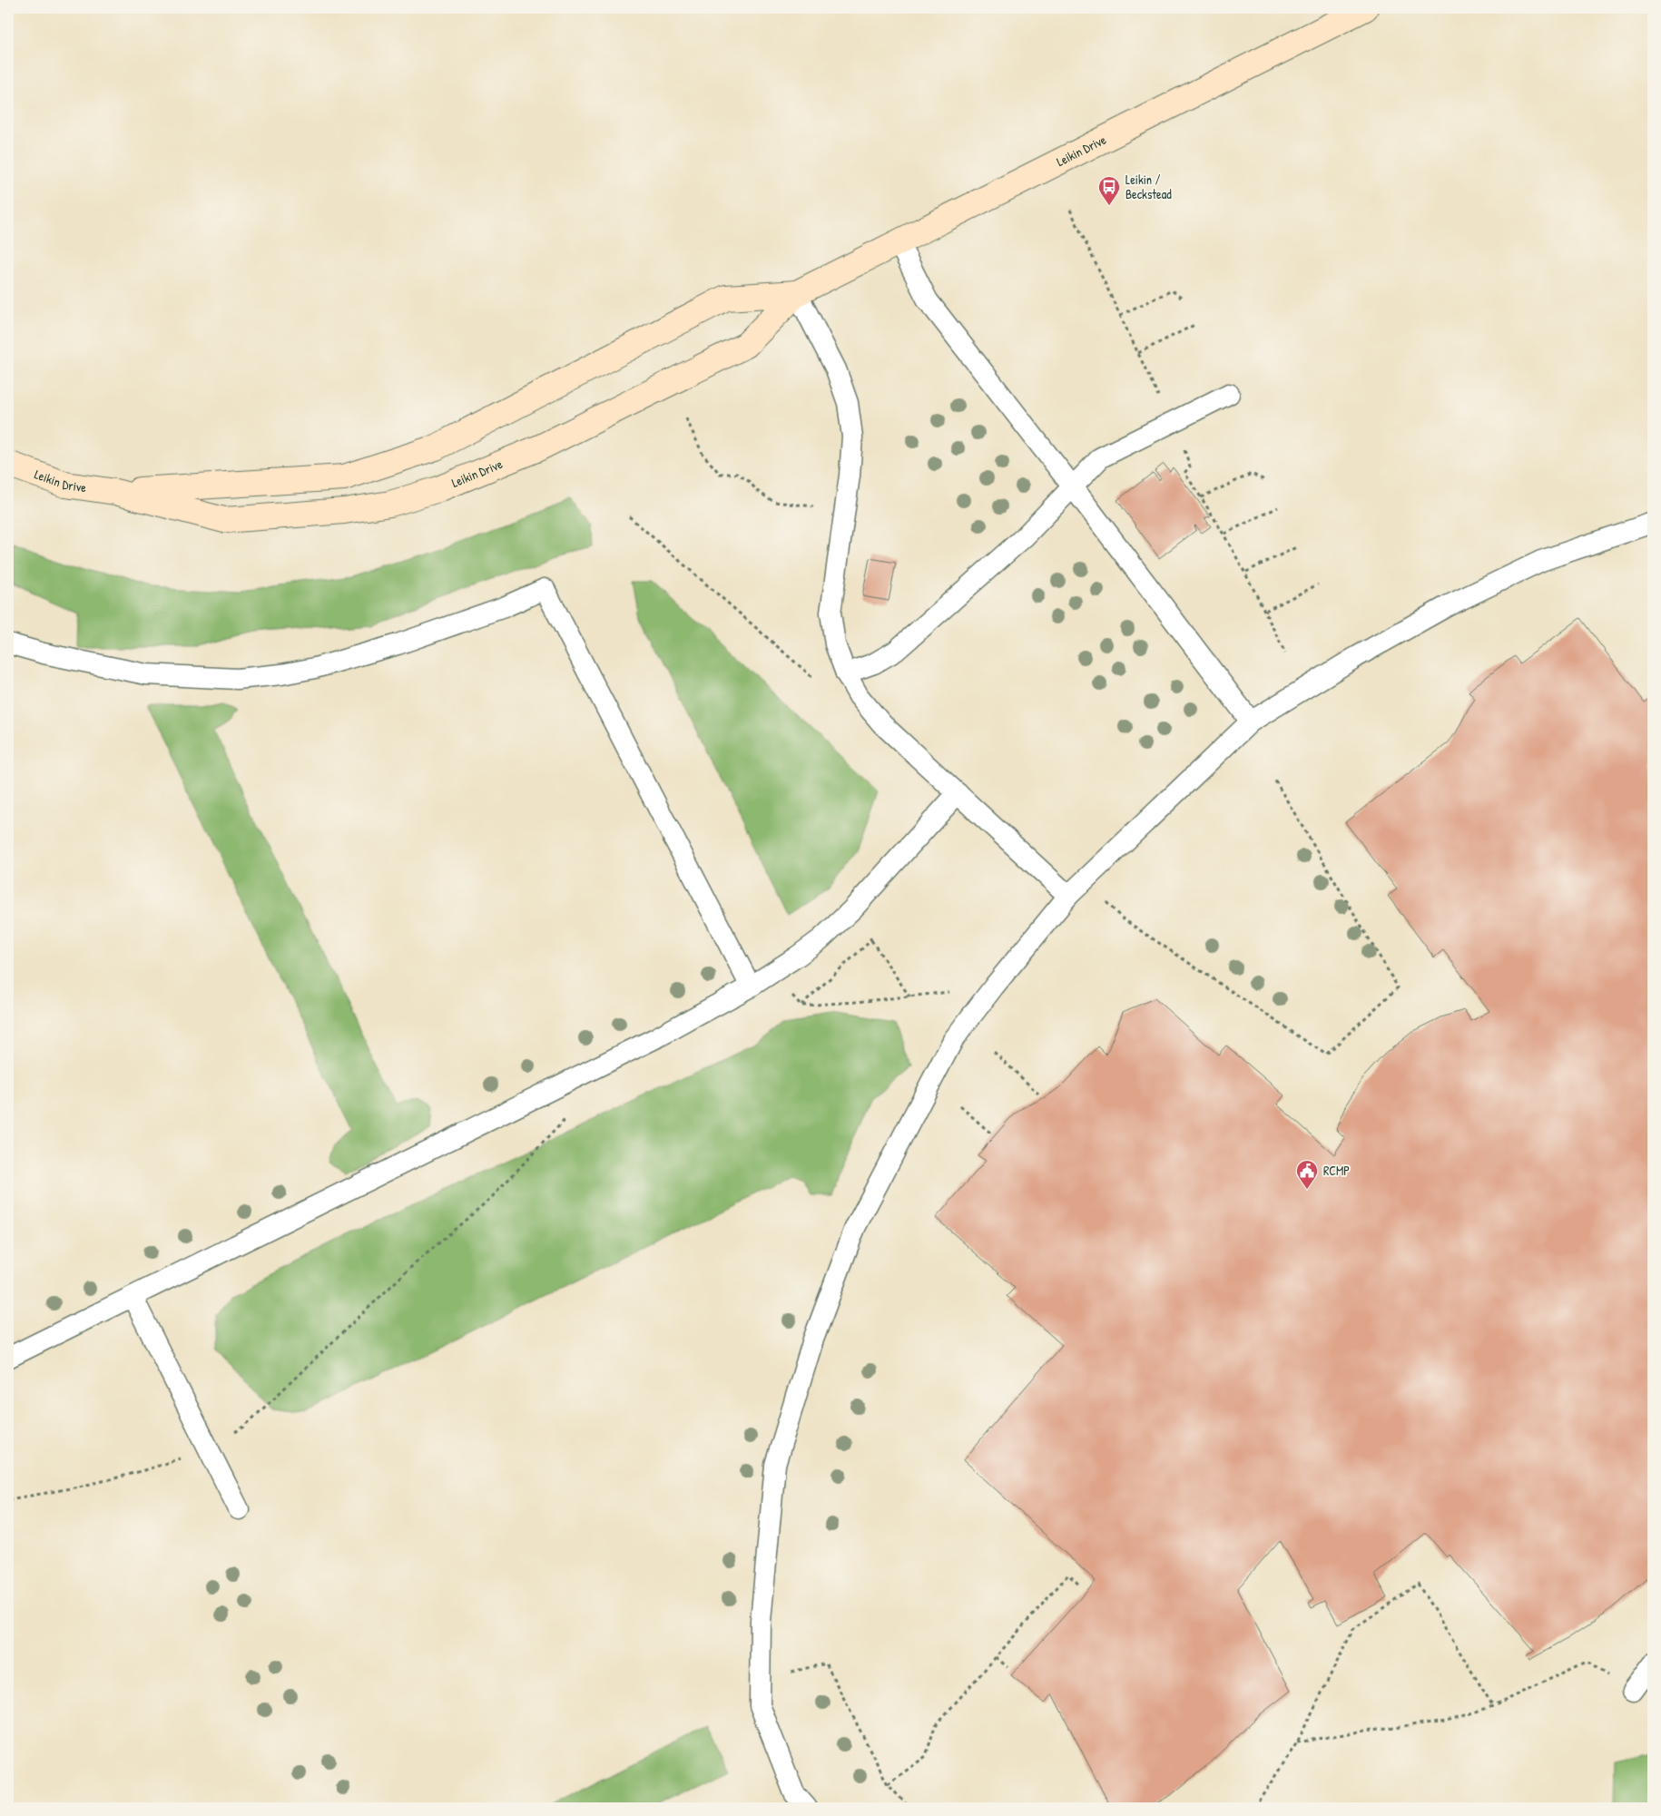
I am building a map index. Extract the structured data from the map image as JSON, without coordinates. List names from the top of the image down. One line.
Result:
{"streets":{"street":["Leikin Drive"]},"places":{"bus stop":["Leikin / Beckstead"],"public building":["RCMP"]}}
